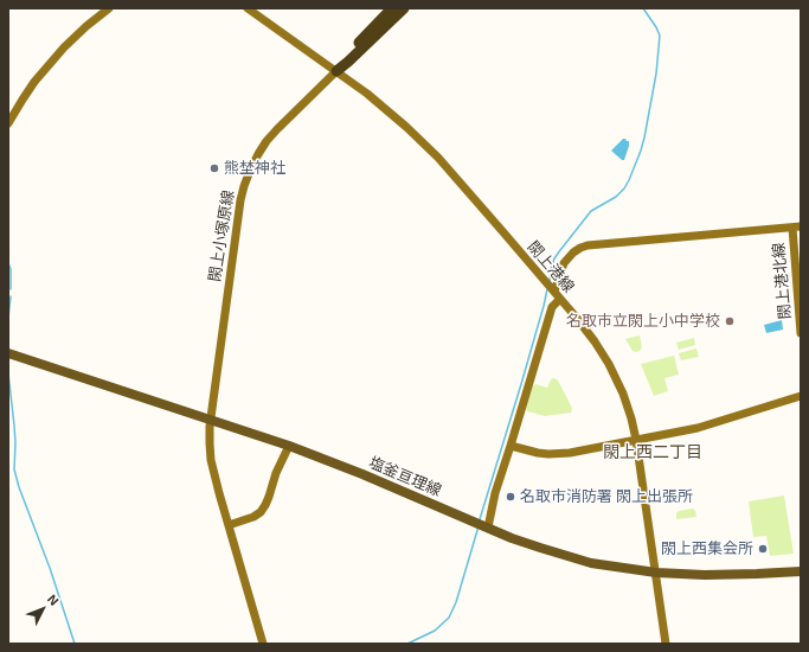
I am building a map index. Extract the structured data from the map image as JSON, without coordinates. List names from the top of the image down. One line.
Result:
{"streets":{"main road":["塩釜亘理線"],"street":["閖上小塚原線","閖上港線","閖上港北線"]},"crossings":[["閖上小塚原線","閖上港線"],["閖上港線","塩釜亘理線"]],"districts":["閖上西二丁目"],"places":["熊埜神社","名取市立閖上小中学校","名取市消防署 閖上出張所","閖上西集会所"],"north":"top right"}
